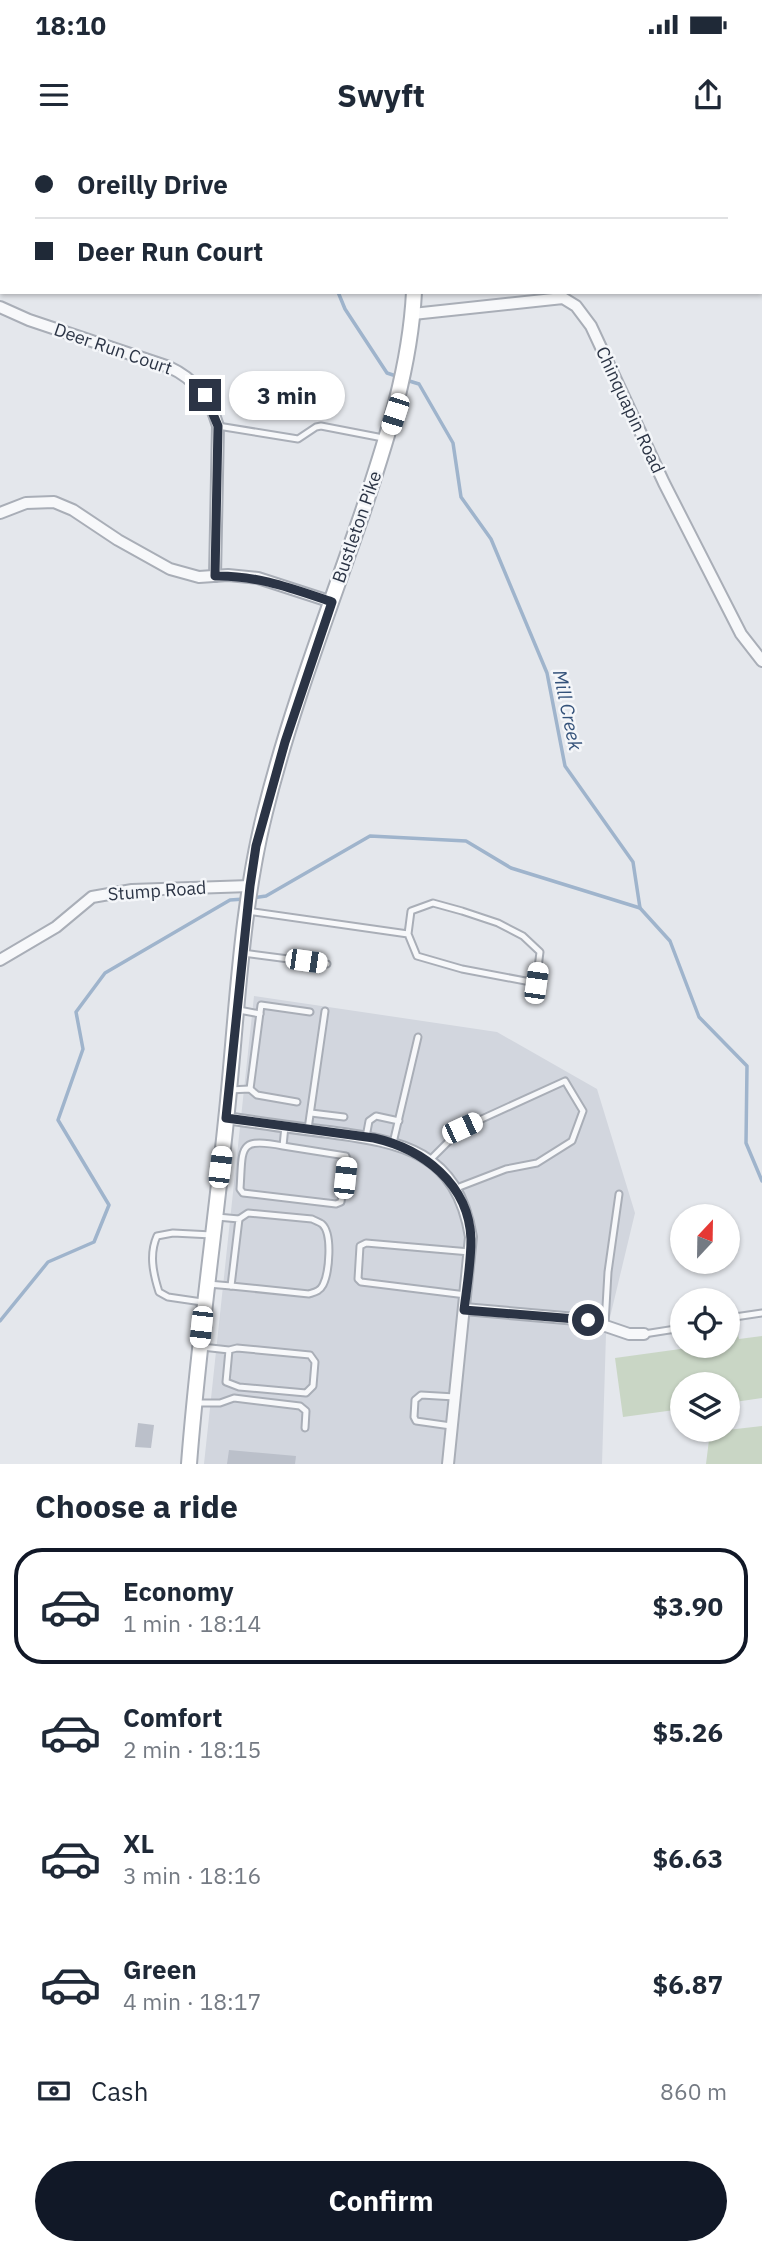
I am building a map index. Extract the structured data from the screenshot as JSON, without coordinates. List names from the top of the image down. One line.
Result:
{"streets":{"main road":["Bustleton Pike"],"street":["Deer Run Court","Chinquapin Road","Stump Road"]},"crossings":[["Chinquapin Road","Bustleton Pike"],["Bustleton Pike","Stump Road"]],"water":["Mill Creek"],"north":"top","page":{"status":"18:10","header":"Swyft","banner":["Oreilly Drive","Deer Run Court"],"bubble":"3 min","heading":"Choose a ride","list":[{"name":"Economy","note":"1 min · 18:14","value":"$3.90"},{"name":"Comfort","note":"2 min · 18:15","value":"$5.26"},{"name":"XL","note":"3 min · 18:16","value":"$6.63"},{"name":"Green","note":"4 min · 18:17","value":"$6.87"}],"pay":["Cash","860 m"],"buttons":"Confirm"}}
